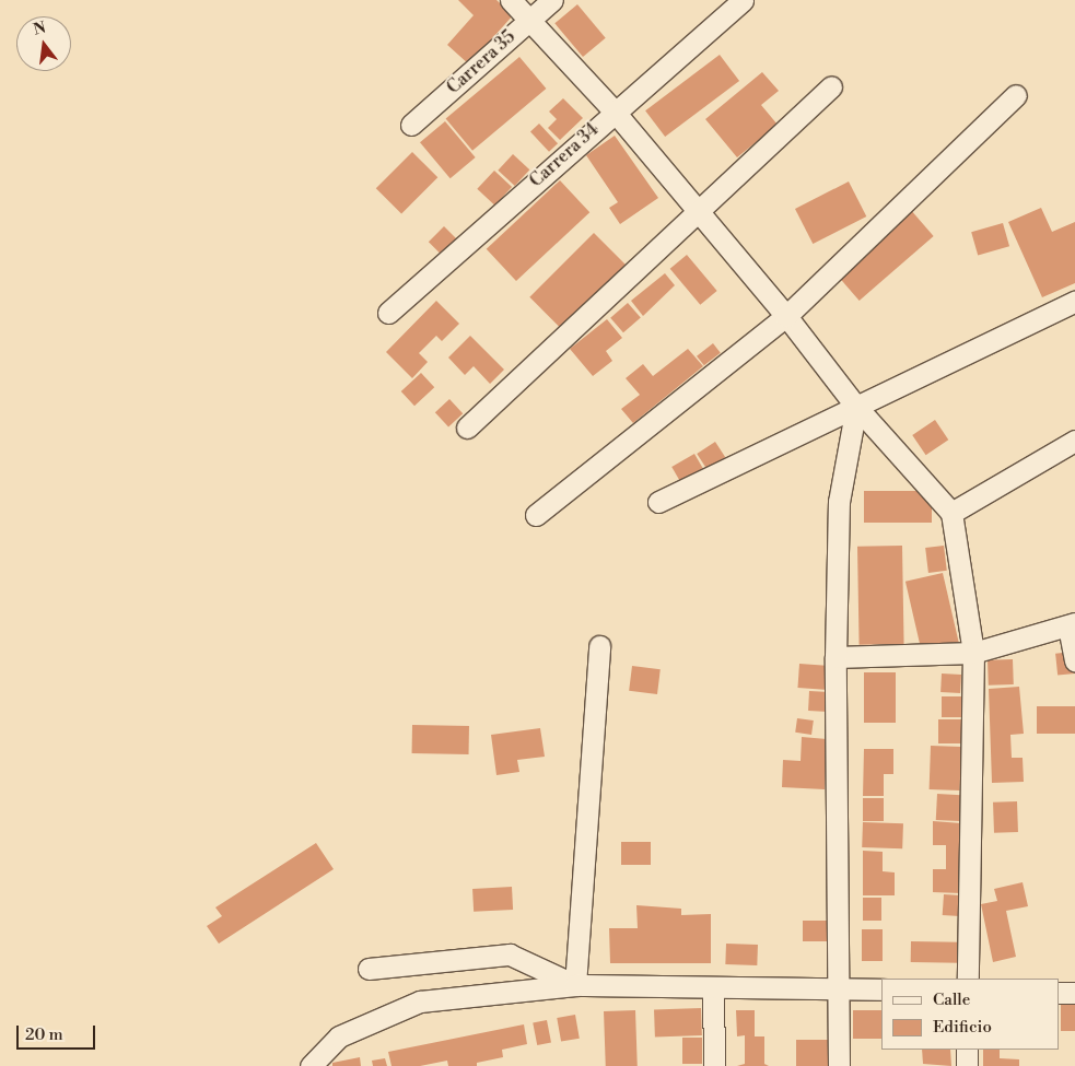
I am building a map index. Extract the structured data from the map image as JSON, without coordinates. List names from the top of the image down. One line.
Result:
{"streets":{"street":["Carrera 35","Carrera 34"]},"legend":["Calle","Edificio"],"scale_bar":"20 m","north":"top"}
